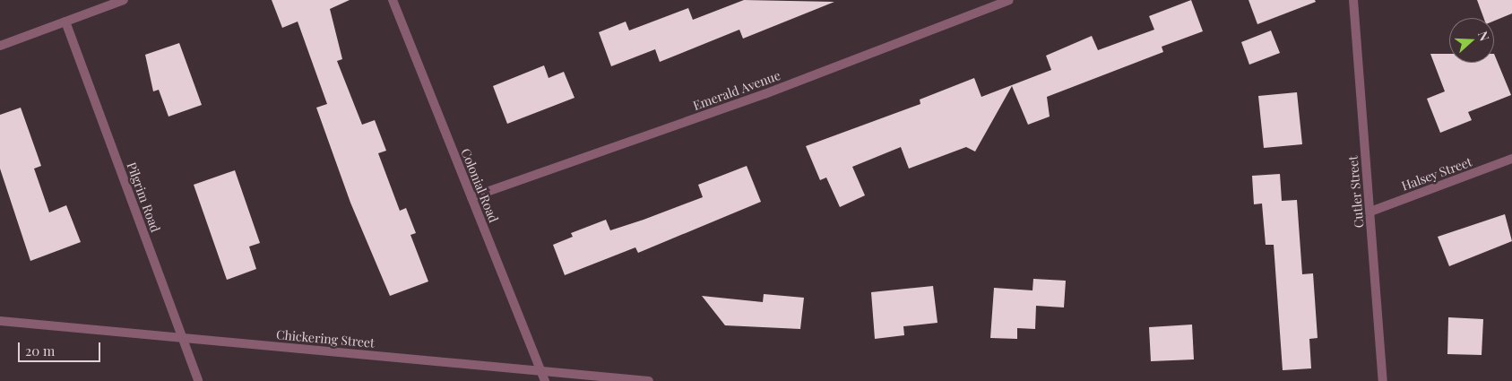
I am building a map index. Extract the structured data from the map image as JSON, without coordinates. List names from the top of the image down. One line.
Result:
{"streets":{"street":["Emerald Avenue","Halsey Street","Colonial Road","Cutler Street","Pilgrim Road","Chickering Street"]},"crossings":[["Emerald Avenue","Colonial Road"],["Halsey Street","Cutler Street"],["Colonial Road","Chickering Street"],["Pilgrim Road","Chickering Street"]],"scale_bar":"20 m","north":"right"}
